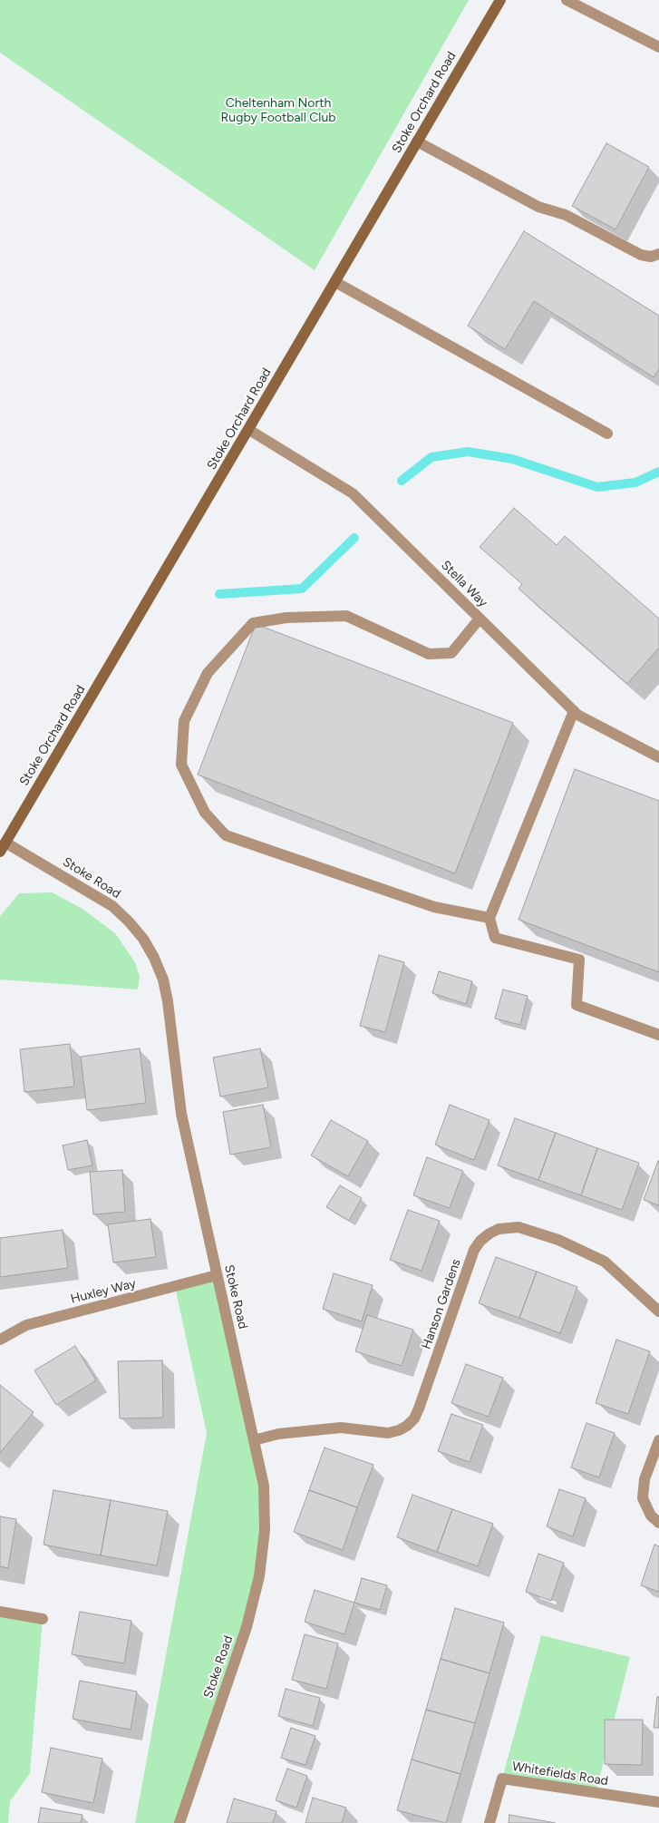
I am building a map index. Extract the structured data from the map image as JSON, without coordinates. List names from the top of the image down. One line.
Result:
{"streets":{"street":["Stoke Orchard Road","Stella Way","Stoke Road","Huxley Way","Hanson Gardens","Whitefields Road"]},"crossings":[["Stoke Orchard Road","Stella Way"],["Stoke Orchard Road","Stoke Road"],["Stoke Road","Huxley Way"],["Stoke Road","Hanson Gardens"]],"parks":["Cheltenham North Rugby Football Club"]}
